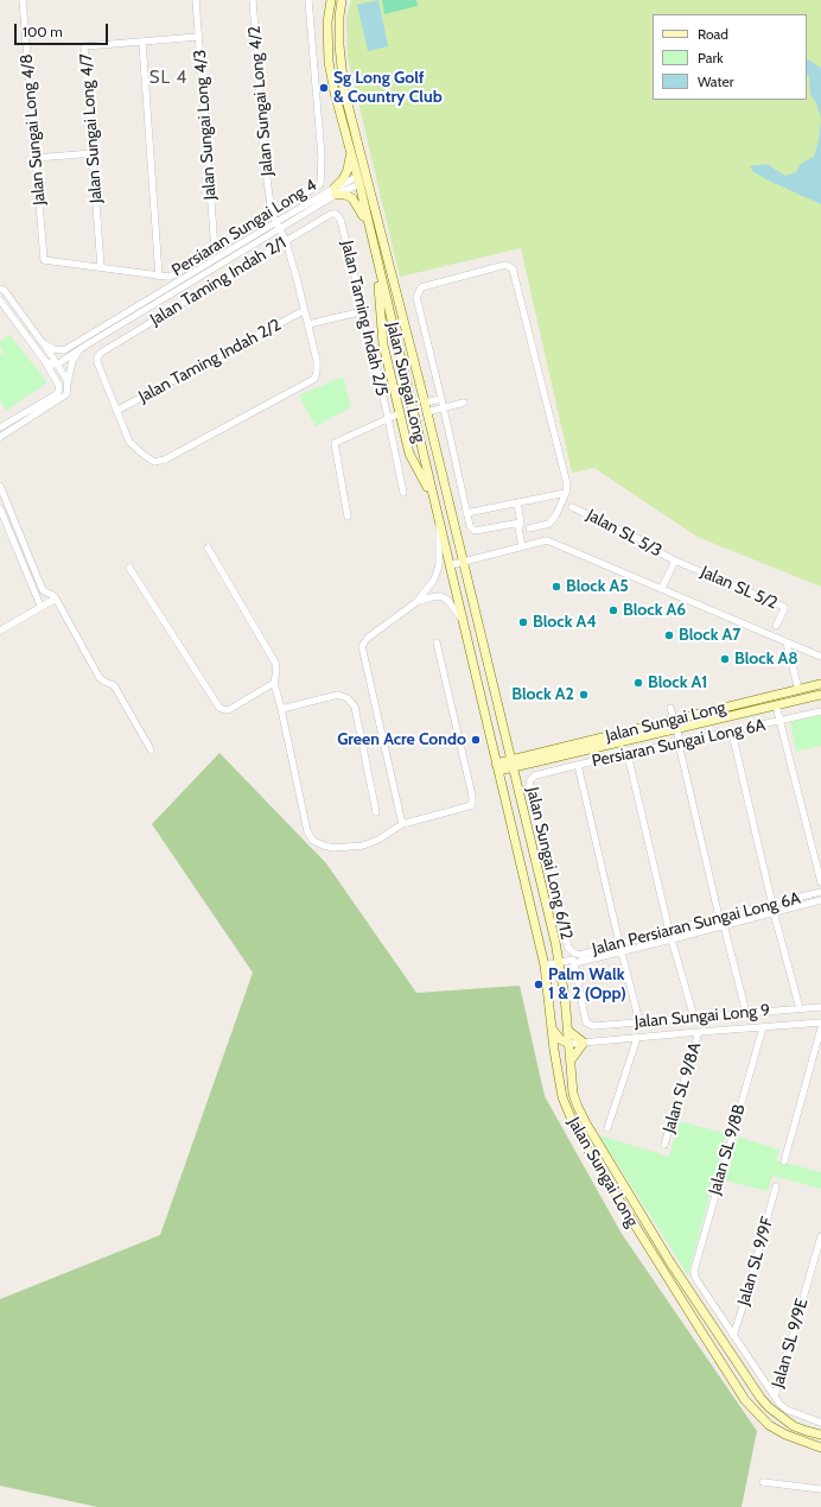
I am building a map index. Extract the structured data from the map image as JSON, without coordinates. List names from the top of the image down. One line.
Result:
{"streets":{"street":["Jalan Sungai Long 4/2","Jalan Sungai Long 4/3","Jalan Sungai Long 4/7","Jalan Sungai Long 4/8","Persiaran Sungai Long 4","Jalan Taming Indah 2/1","Jalan Taming Indah 2/5","Jalan Taming Indah 2/2","Jalan Sungai Long","Jalan SL 5/3","Jalan SL 5/2","Persiaran Sungai Long 6A","Jalan Sungai Long 6/12","Jalan Persiaran Sungai Long 6A","Jalan Sungai Long 9","Jalan SL 9/8A","Jalan SL 9/8B","Jalan SL 9/9F","Jalan SL 9/9E"]},"crossings":[["Jalan Sungai Long 4/2","Persiaran Sungai Long 4"],["Jalan Sungai Long 4/2","Jalan Taming Indah 2/1"],["Jalan Sungai Long 4/2","Jalan Taming Indah 2/2"],["Jalan Sungai Long 4/3","Jalan Sungai Long 4/7"],["Jalan Sungai Long 4/3","Persiaran Sungai Long 4"],["Jalan Sungai Long 4/7","Persiaran Sungai Long 4"],["Jalan Sungai Long 4/8","Persiaran Sungai Long 4"],["Jalan Taming Indah 2/1","Jalan Taming Indah 2/5"],["Jalan Taming Indah 2/1","Jalan Taming Indah 2/2"],["Jalan SL 5/3","Jalan SL 5/2"],["Persiaran Sungai Long 6A","Jalan Sungai Long 6/12"],["Jalan Sungai Long 6/12","Jalan Persiaran Sungai Long 6A"],["Jalan SL 9/8B","Jalan SL 9/9F"]],"districts":["SL 4"],"places":["Sg Long Golf & Country Club","Block A5","Block A6","Block A4","Block A7","Block A8","Block A1","Block A2","Green Acre Condo","Palm Walk 1 & 2 (Opp)"],"legend":["Road","Park","Water"],"scale_bar":"100 m"}
